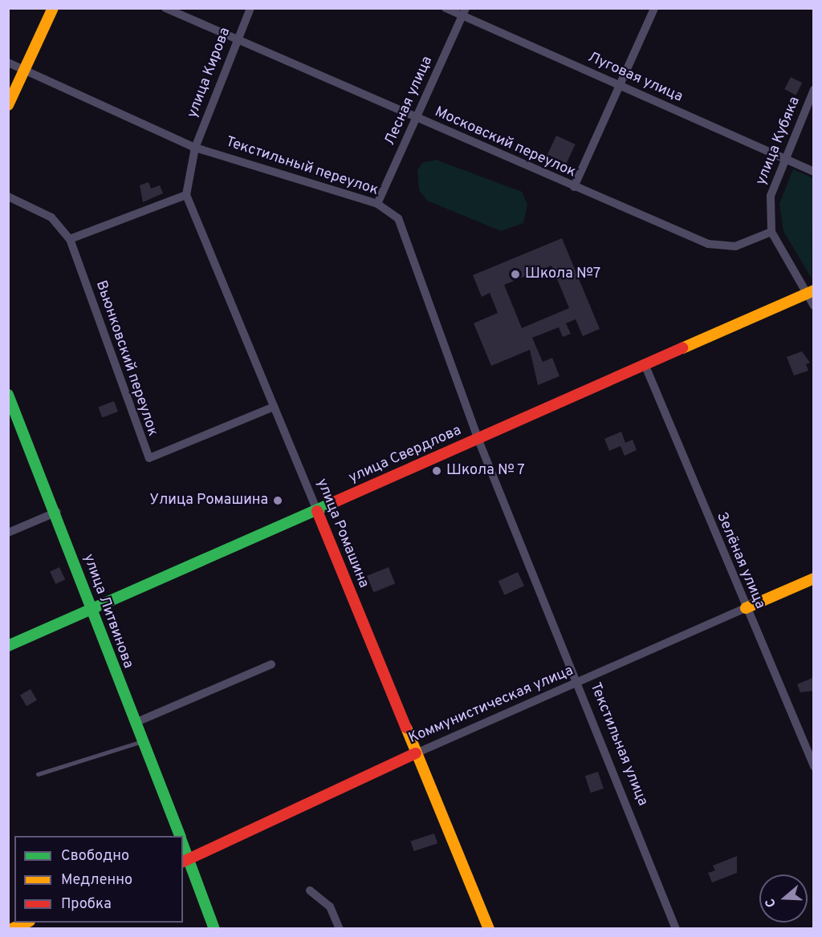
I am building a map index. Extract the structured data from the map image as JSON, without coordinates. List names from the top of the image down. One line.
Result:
{"streets":{"main road":["улица Свердлова","улица Ромашина","улица Литвинова","Коммунистическая улица"],"street":["улица Кирова","Луговая улица","Лесная улица","улица Кубяка","Московский переулок","Текстильный переулок","Вьюнковский переулок","Зелёная улица","Текстильная улица"]},"crossings":[["улица Кирова","Московский переулок"],["улица Кирова","Текстильный переулок"],["Луговая улица","Лесная улица"],["Луговая улица","улица Кубяка"],["Лесная улица","Московский переулок"],["Лесная улица","Текстильный переулок"],["улица Кубяка","Московский переулок"],["Текстильный переулок","улица Свердлова"],["Текстильный переулок","Текстильная улица"],["Вьюнковский переулок","улица Ромашина"],["улица Свердлова","улица Ромашина"],["улица Свердлова","Зелёная улица"],["улица Свердлова","улица Литвинова"],["улица Свердлова","Текстильная улица"],["улица Ромашина","Коммунистическая улица"],["Зелёная улица","Коммунистическая улица"],["Коммунистическая улица","Текстильная улица"]],"places":["Школа №7","Школа № 7","Улица Ромашина"],"legend":["Свободно","Медленно","Пробка"],"north":"left"}
